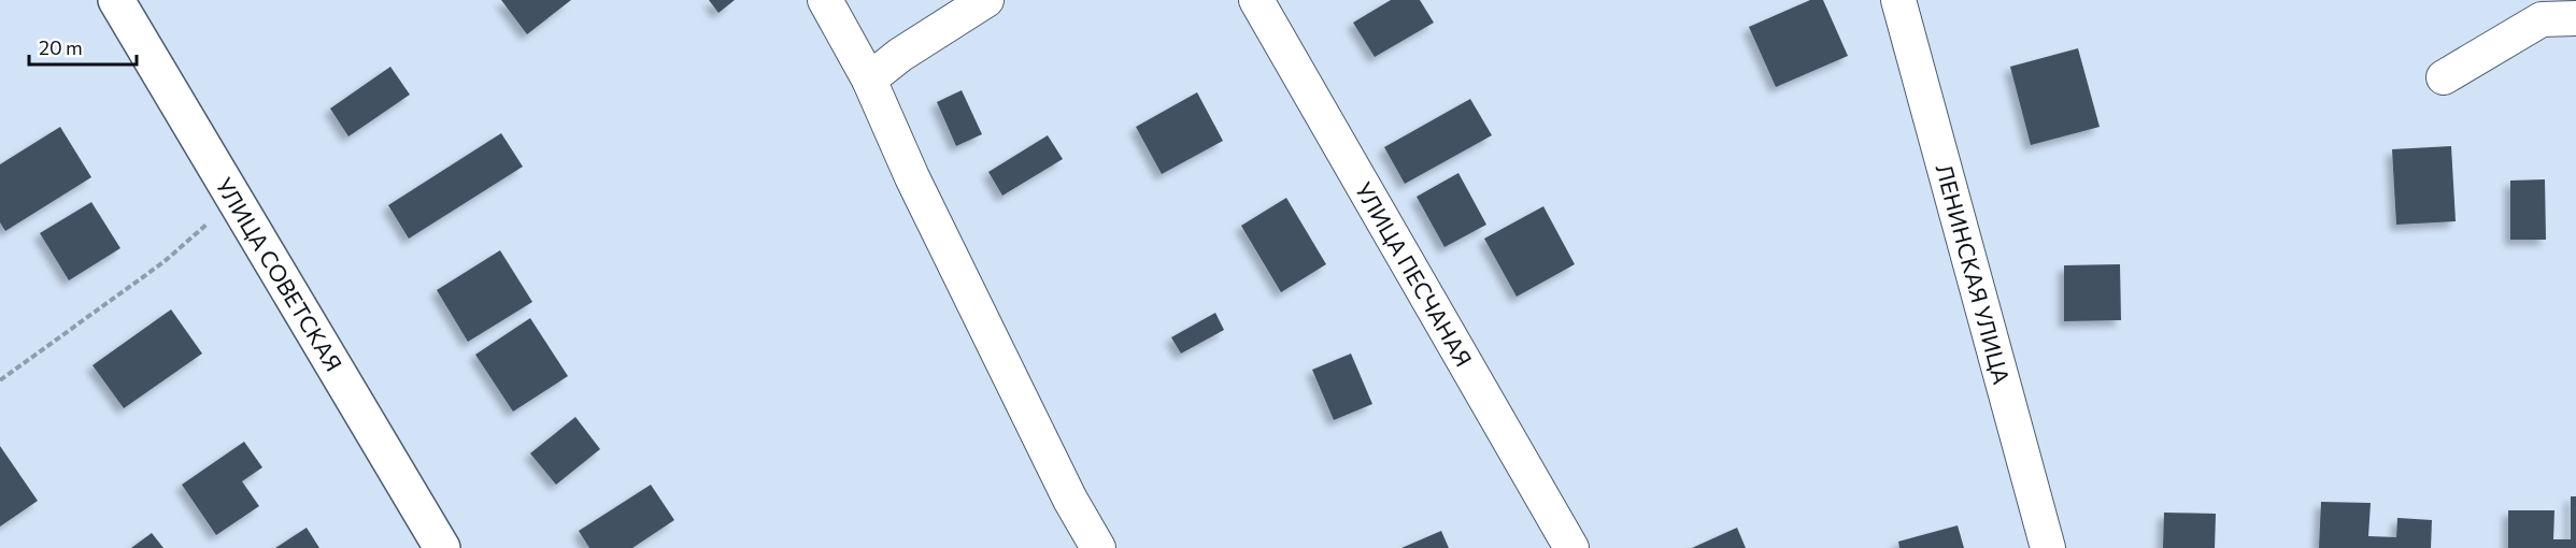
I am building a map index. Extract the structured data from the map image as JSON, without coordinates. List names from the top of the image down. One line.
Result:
{"streets":{"street":["УЛИЦА СОВЕТСКАЯ","УЛИЦА ПЕСЧАНАЯ","ЛЕНИНСКАЯ УЛИЦА"]},"scale_bar":"20 m"}
